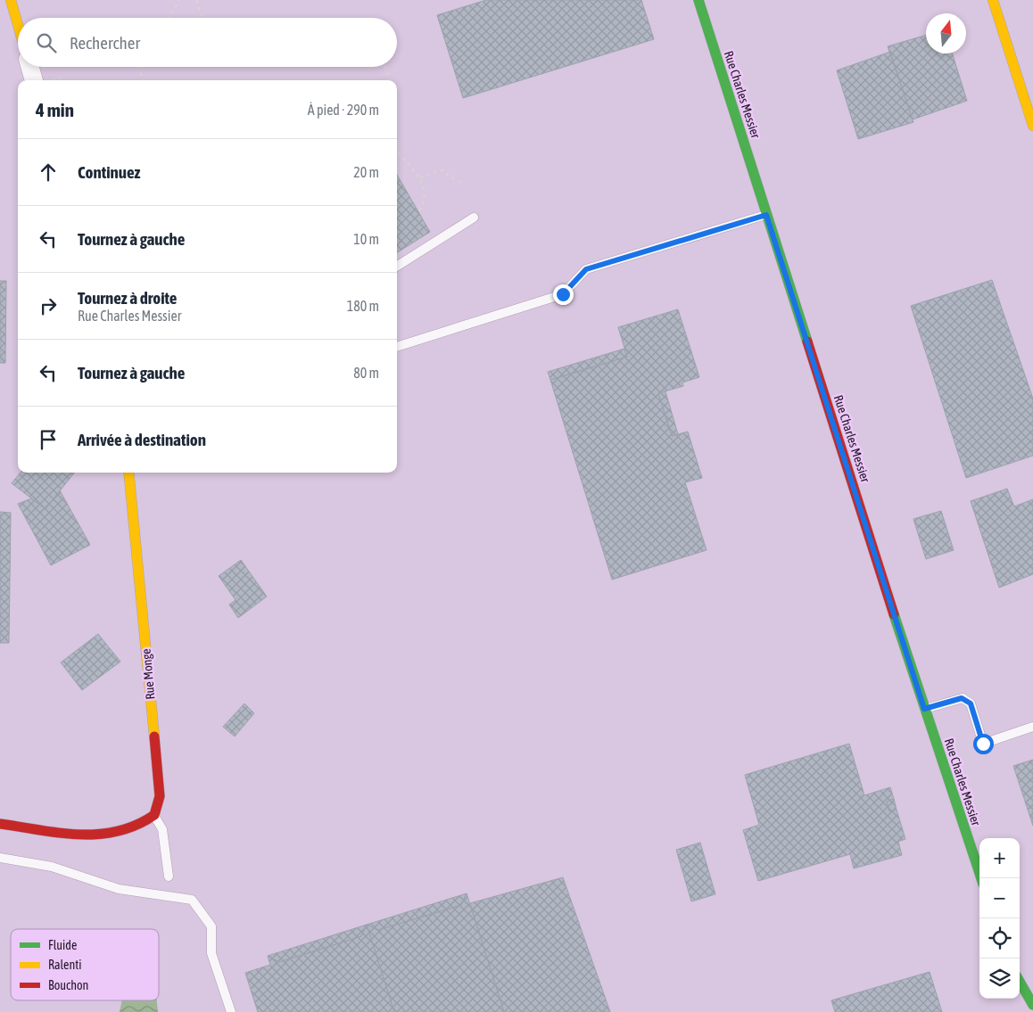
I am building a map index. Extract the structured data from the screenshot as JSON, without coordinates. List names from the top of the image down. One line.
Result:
{"streets":{"street":["Rue Charles Messier","Rue Monge"]},"legend":["Fluide","Ralenti","Bouchon"],"north":"top","page":{"search":"Rechercher","heading":["4 min","À pied · 290 m"],"list":[["Continuez","20 m"],["Tournez à gauche","10 m"],["Tournez à droite","Rue Charles Messier","180 m"],["Tournez à gauche","80 m"],"Arrivée à destination"],"map_buttons":["+","−"]}}
